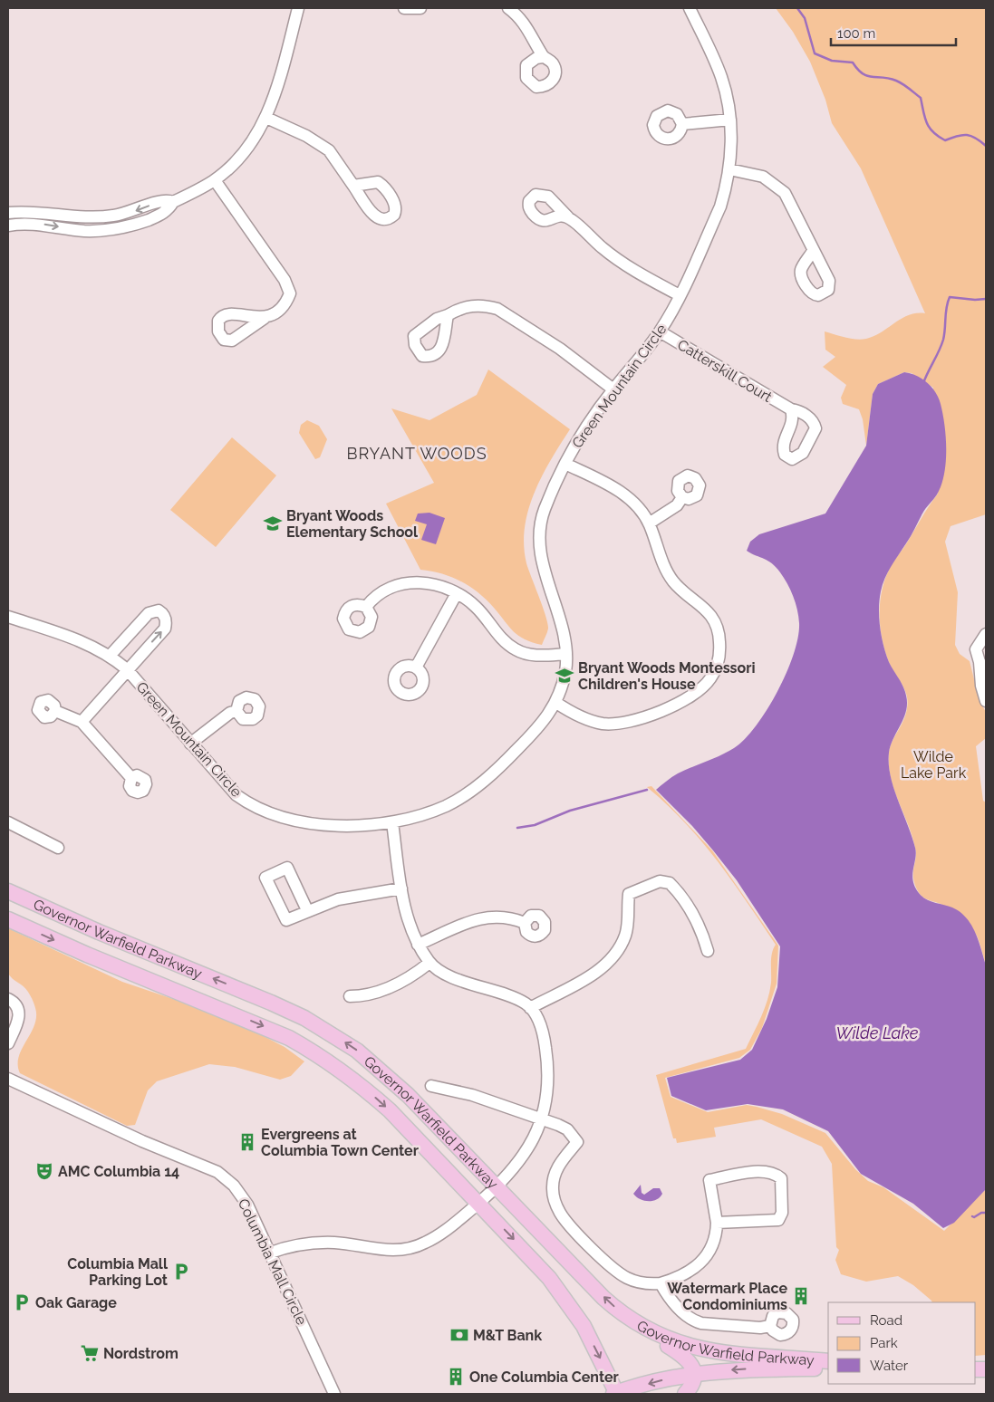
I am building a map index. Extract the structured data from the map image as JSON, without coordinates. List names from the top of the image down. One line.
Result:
{"streets":{"main road":["Governor Warfield Parkway"],"street":["Catterskill Court","Green Mountain Circle","Columbia Mall Circle"]},"crossings":[["Catterskill Court","Green Mountain Circle"]],"districts":["BRYANT WOODS"],"water":["Wilde Lake"],"parks":["Wilde Lake Park"],"places":{"school or university":["Bryant Woods Elementary School","Bryant Woods Montessori Children's House"],"building":["Evergreens at Columbia Town Center","Watermark Place Condominiums","One Columbia Center"],"theatre":["AMC Columbia 14"],"parking":["Columbia Mall Parking Lot","Oak Garage"],"bank":["M&T Bank"],"supermarket":["Nordstrom"]},"legend":["Road","Park","Water"],"scale_bar":"100 m"}
